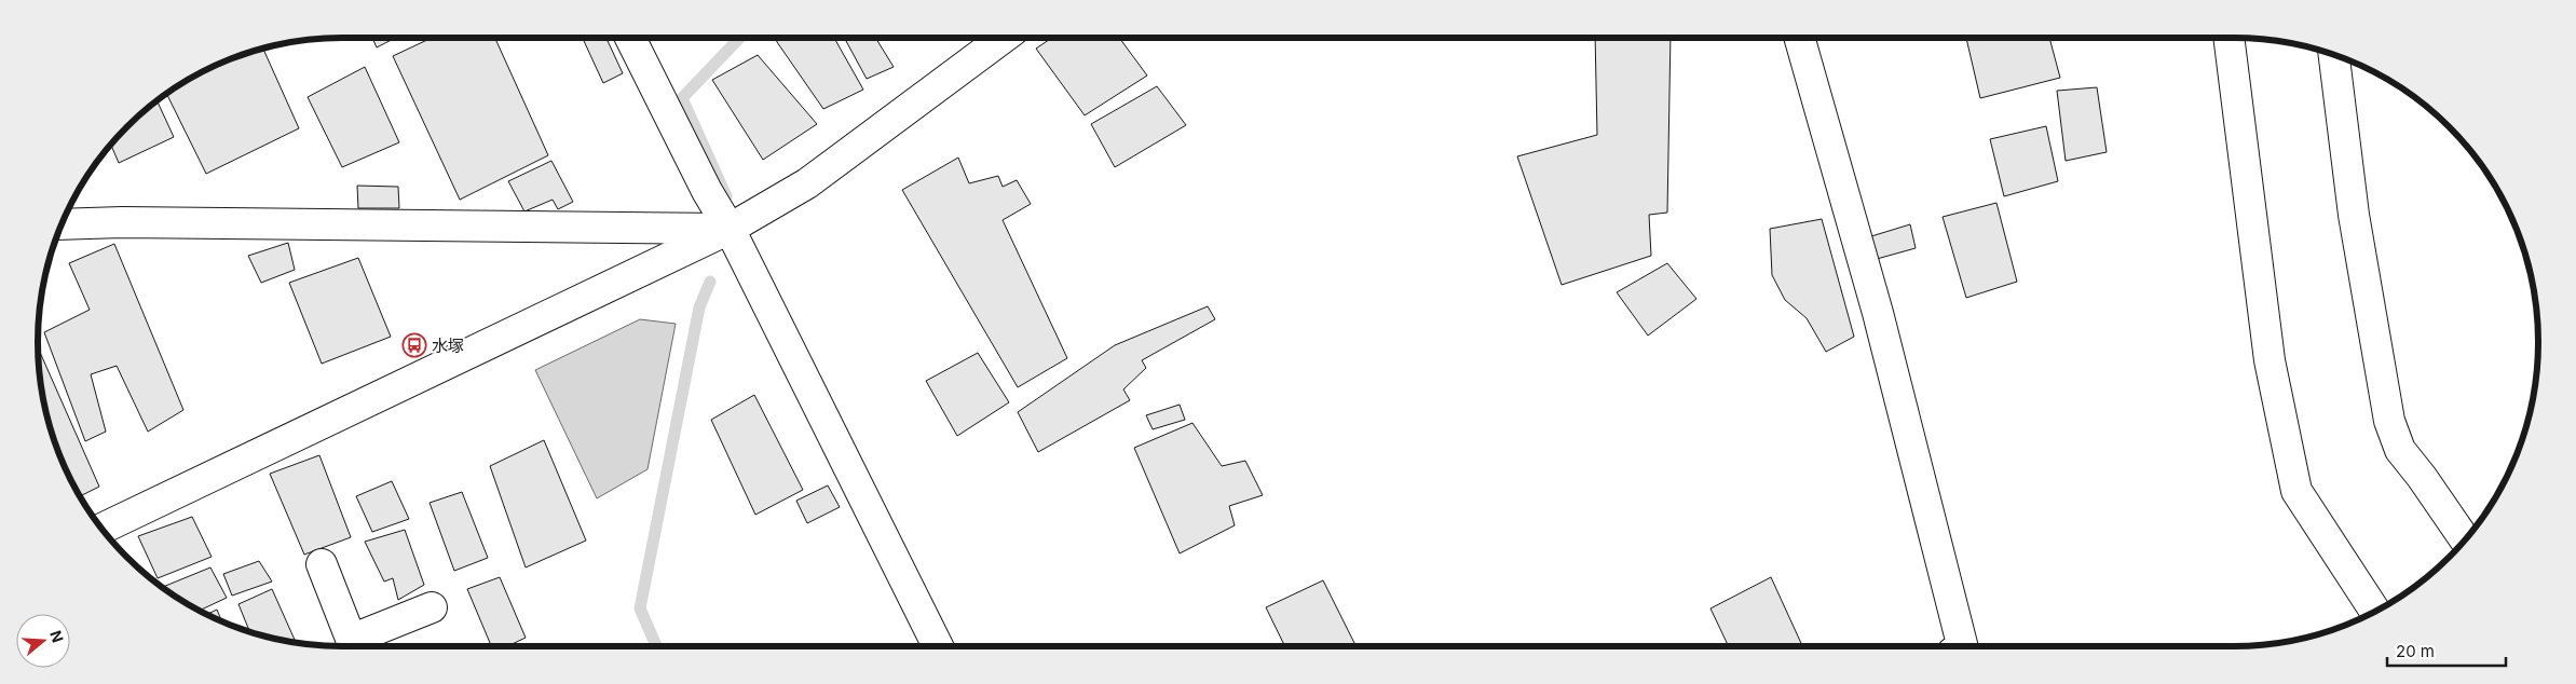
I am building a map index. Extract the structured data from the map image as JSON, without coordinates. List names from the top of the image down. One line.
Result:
{"places":{"bus stop":["水塚"]},"scale_bar":"20 m","north":"right"}
